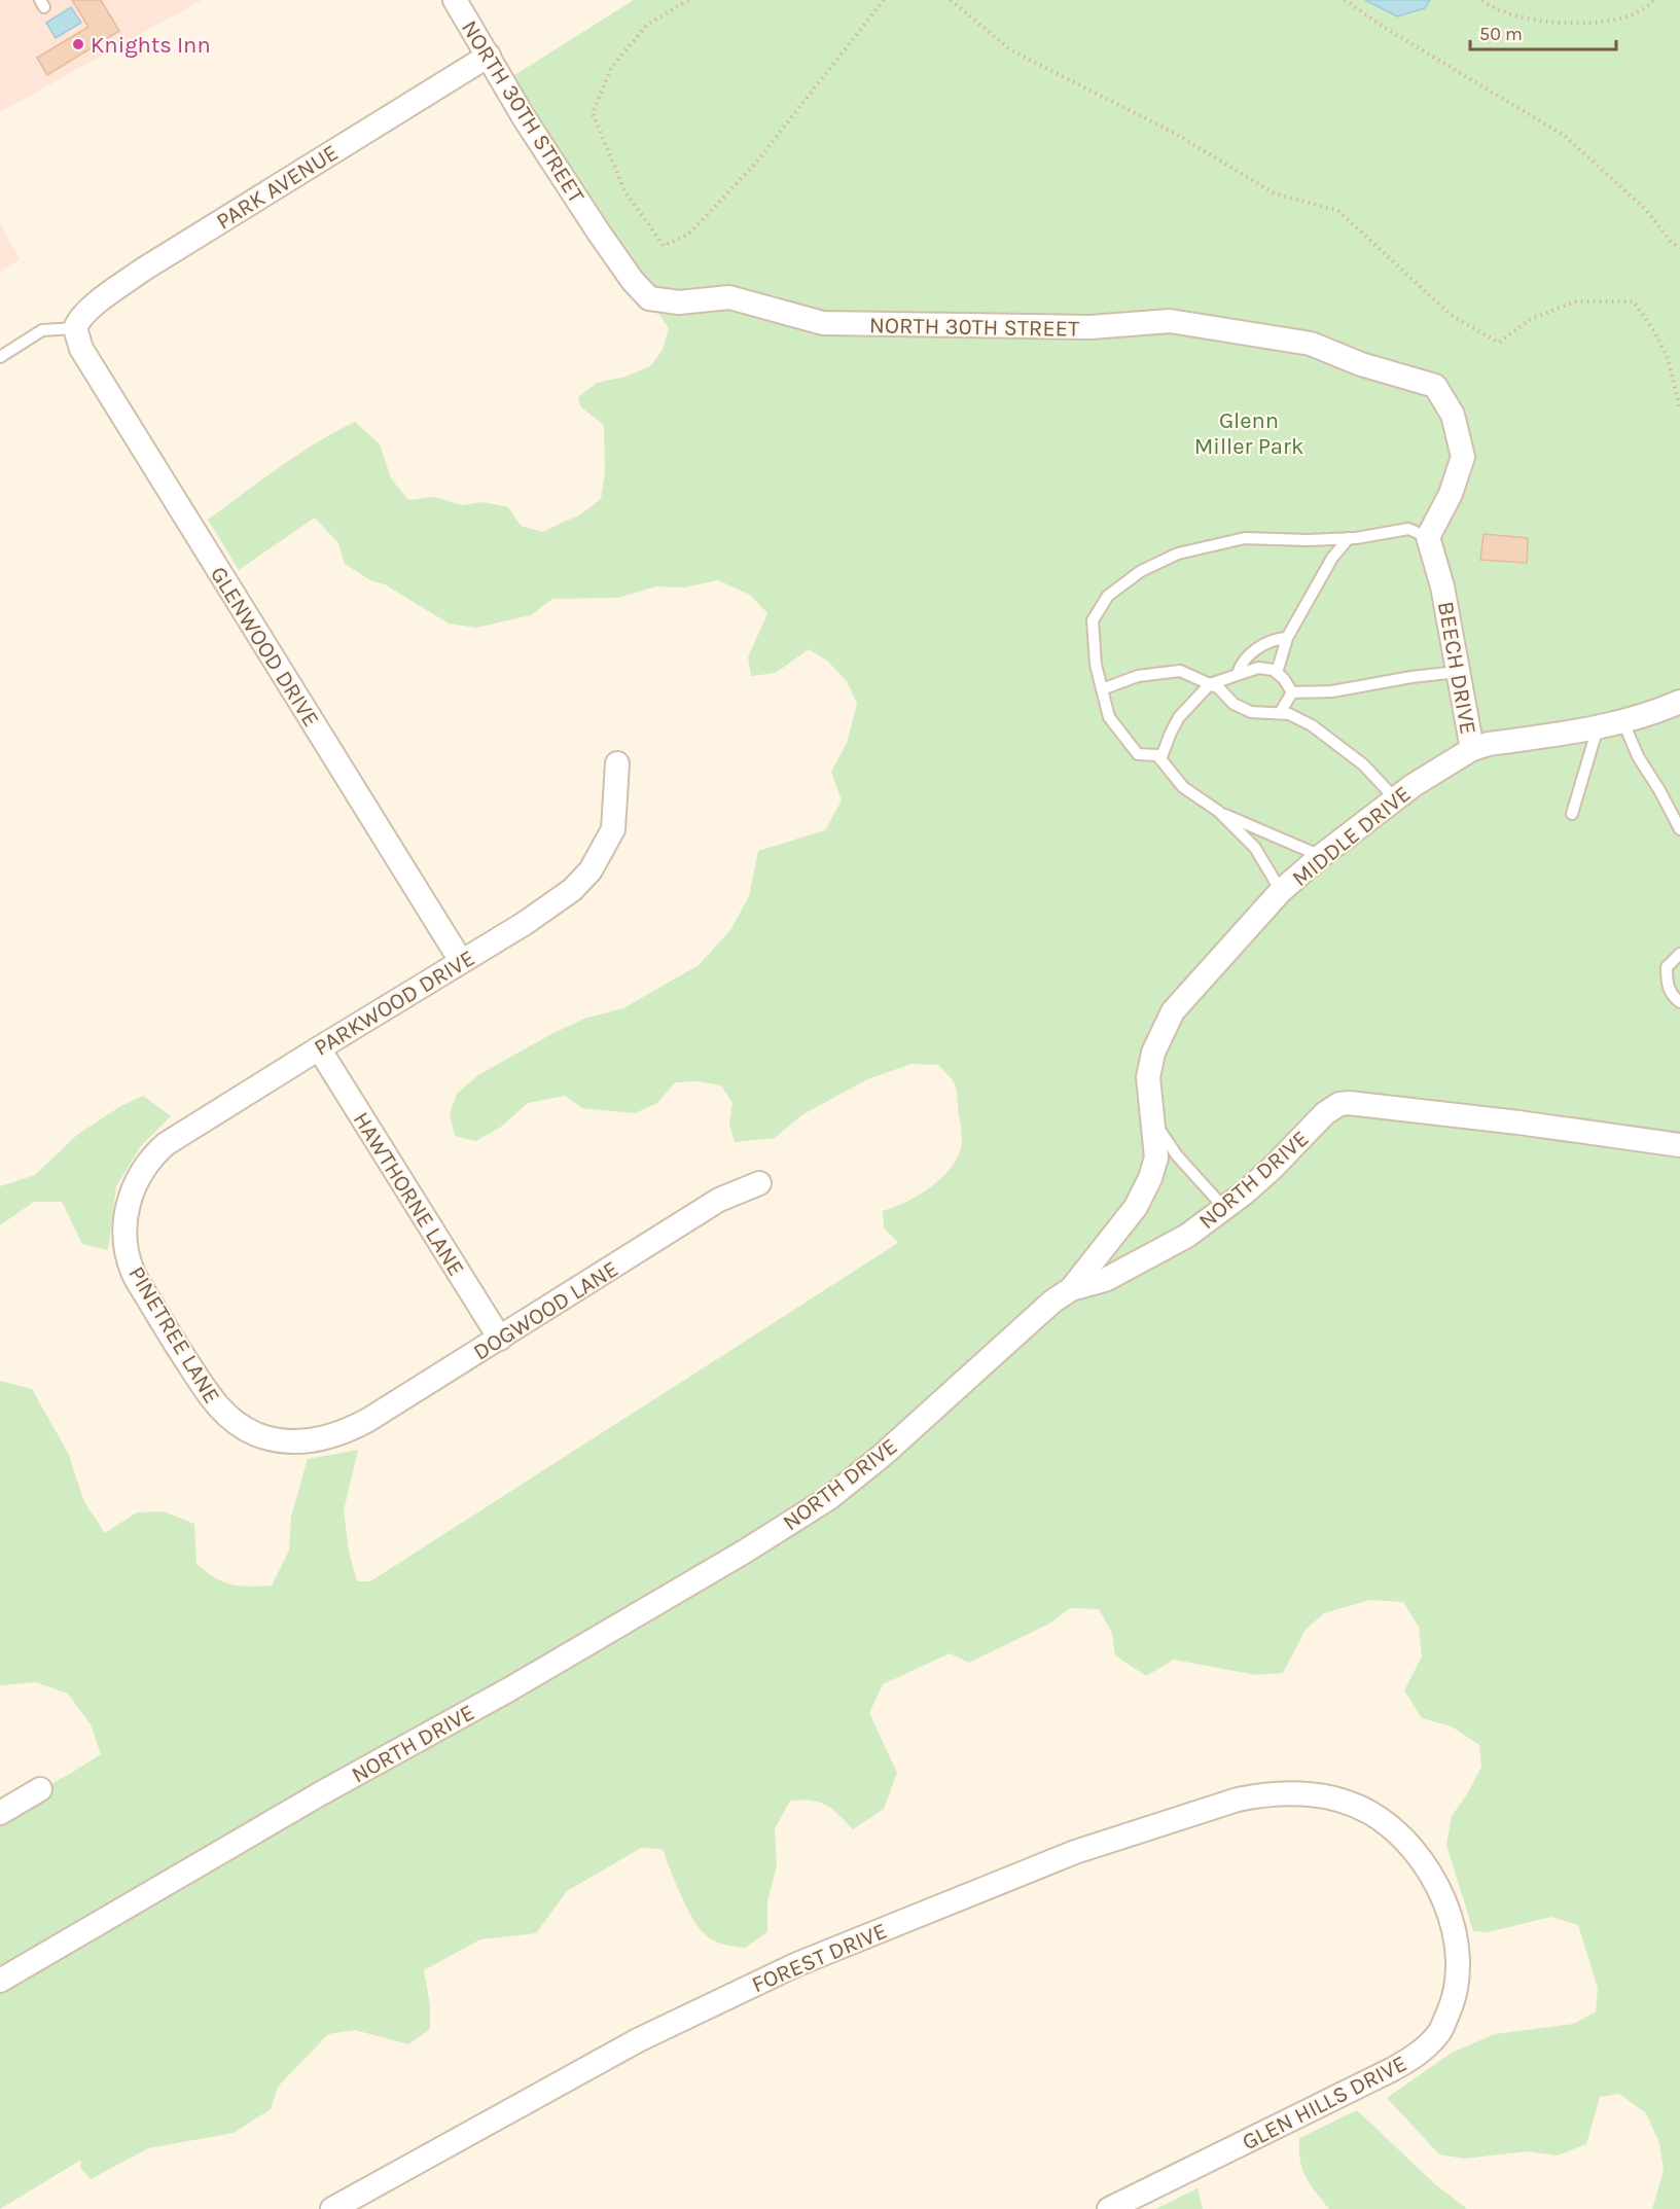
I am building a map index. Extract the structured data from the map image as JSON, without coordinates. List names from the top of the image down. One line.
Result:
{"streets":{"street":["NORTH 30TH STREET","PARK AVENUE","GLENWOOD DRIVE","BEECH DRIVE","MIDDLE DRIVE","PARKWOOD DRIVE","NORTH DRIVE","HAWTHORNE LANE","DOGWOOD LANE","PINETREE LANE","FOREST DRIVE","GLEN HILLS DRIVE"]},"crossings":[["NORTH 30TH STREET","PARK AVENUE"],["NORTH 30TH STREET","BEECH DRIVE"],["PARK AVENUE","GLENWOOD DRIVE"],["GLENWOOD DRIVE","PARKWOOD DRIVE"],["BEECH DRIVE","MIDDLE DRIVE"],["MIDDLE DRIVE","NORTH DRIVE"],["PARKWOOD DRIVE","HAWTHORNE LANE"],["PARKWOOD DRIVE","PINETREE LANE"],["HAWTHORNE LANE","DOGWOOD LANE"],["DOGWOOD LANE","PINETREE LANE"],["FOREST DRIVE","GLEN HILLS DRIVE"]],"parks":["Glenn Miller Park"],"places":["Knights Inn"],"scale_bar":"50 m"}
